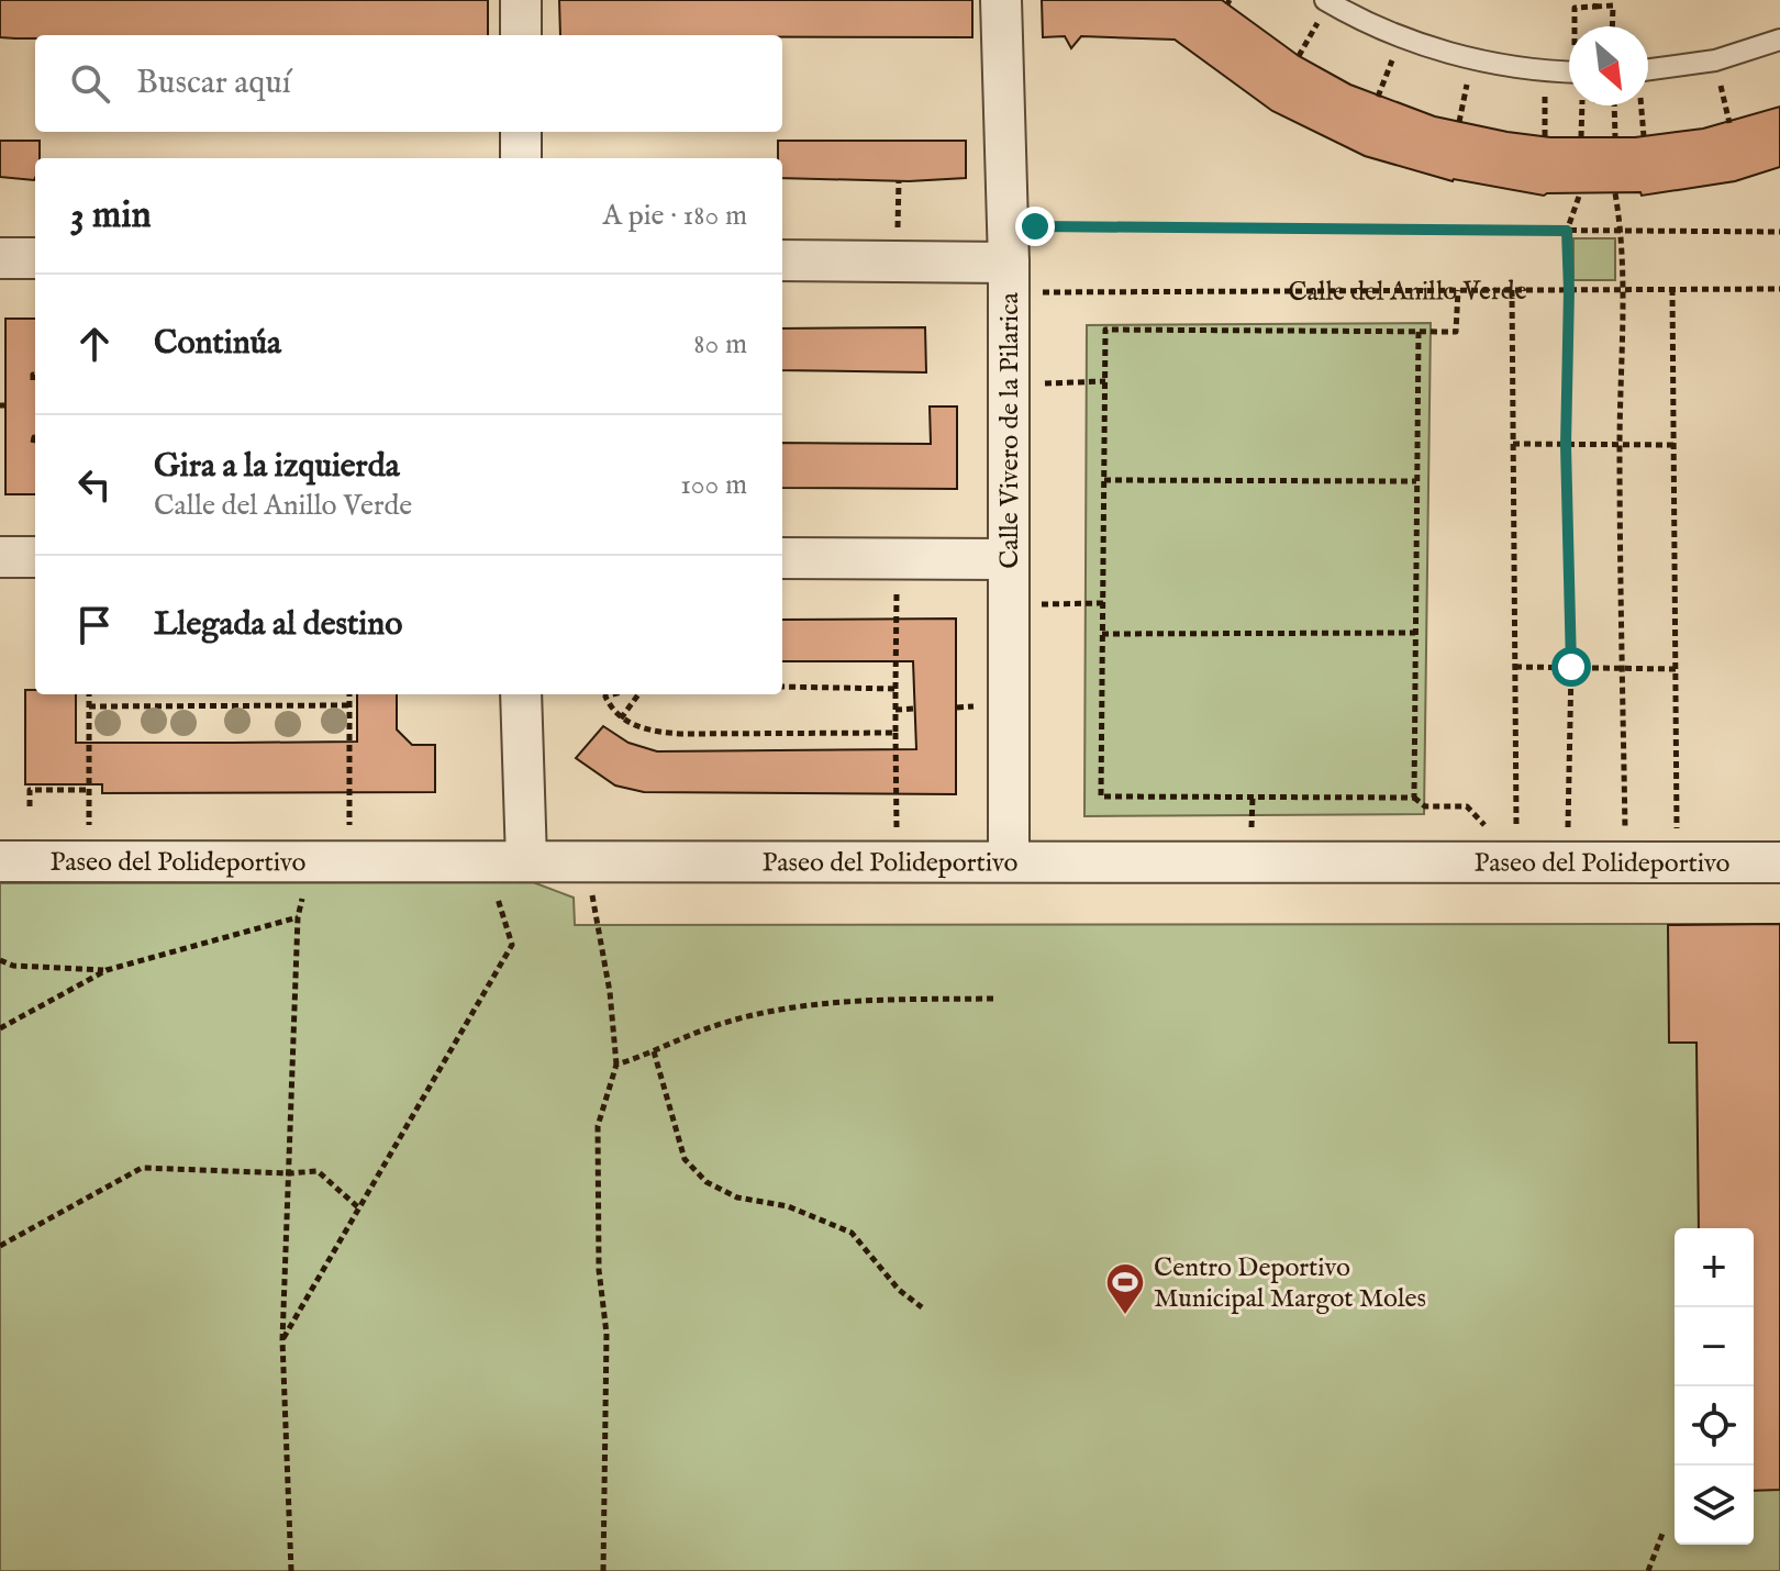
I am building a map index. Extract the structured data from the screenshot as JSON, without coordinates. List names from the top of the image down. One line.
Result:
{"streets":{"street":["Calle Vivero de la Pilarica","Paseo del Polideportivo"],"path":["Calle del Anillo Verde"]},"crossings":[["Calle del Anillo Verde","Calle Vivero de la Pilarica"],["Calle Vivero de la Pilarica","Paseo del Polideportivo"]],"places":{"sports":["Centro Deportivo Municipal Margot Moles"]},"north":"bottom right","page":{"search":"Buscar aquí","heading":["3 min","A pie · 180 m"],"list":[["Continúa","80 m"],["Gira a la izquierda","Calle del Anillo Verde","100 m"],"Llegada al destino"],"map_buttons":["+","−"]}}
